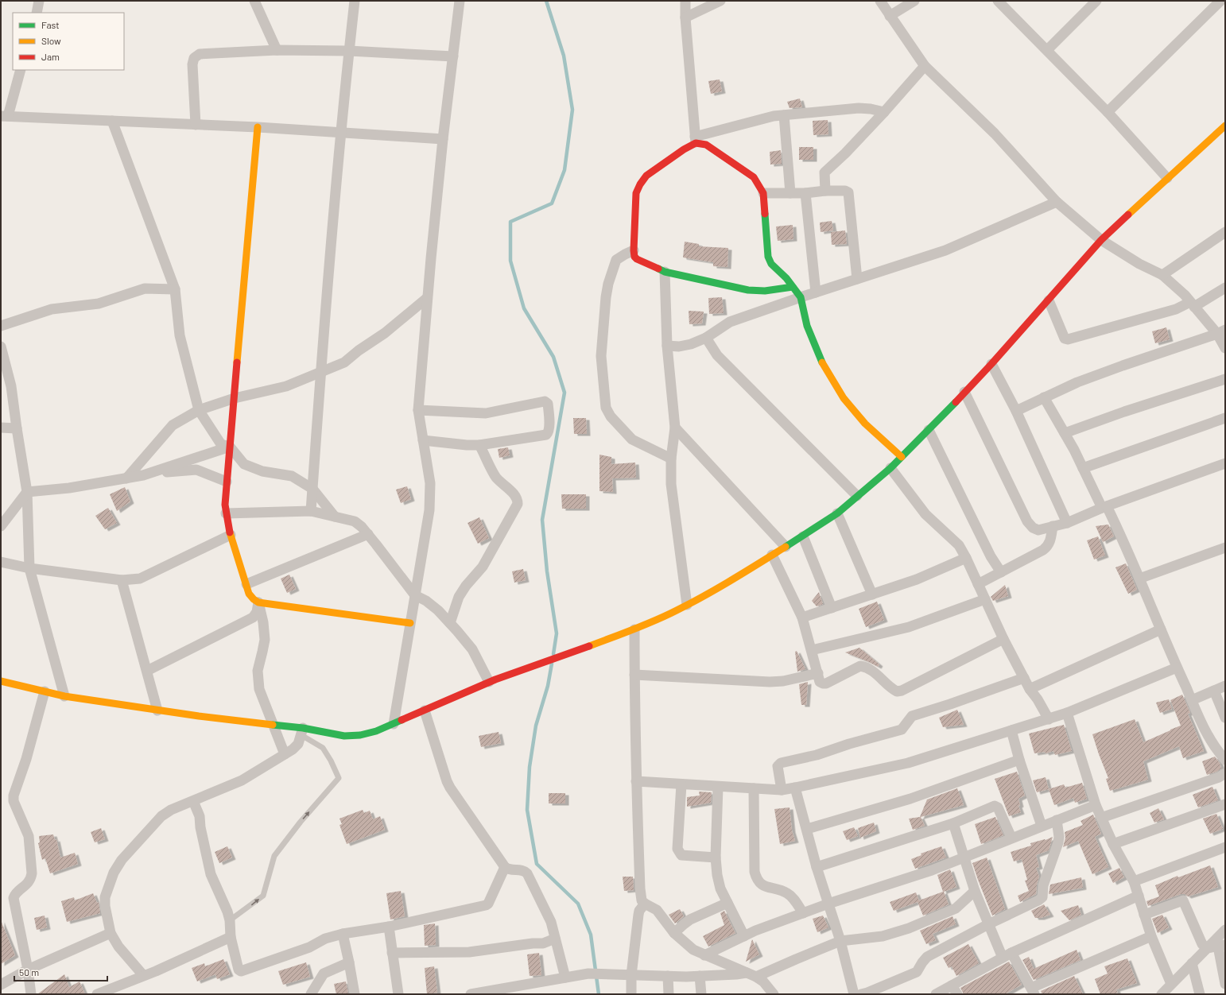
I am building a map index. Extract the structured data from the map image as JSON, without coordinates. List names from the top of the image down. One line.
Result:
{"legend":["Fast","Slow","Jam"],"scale_bar":"50 m"}
